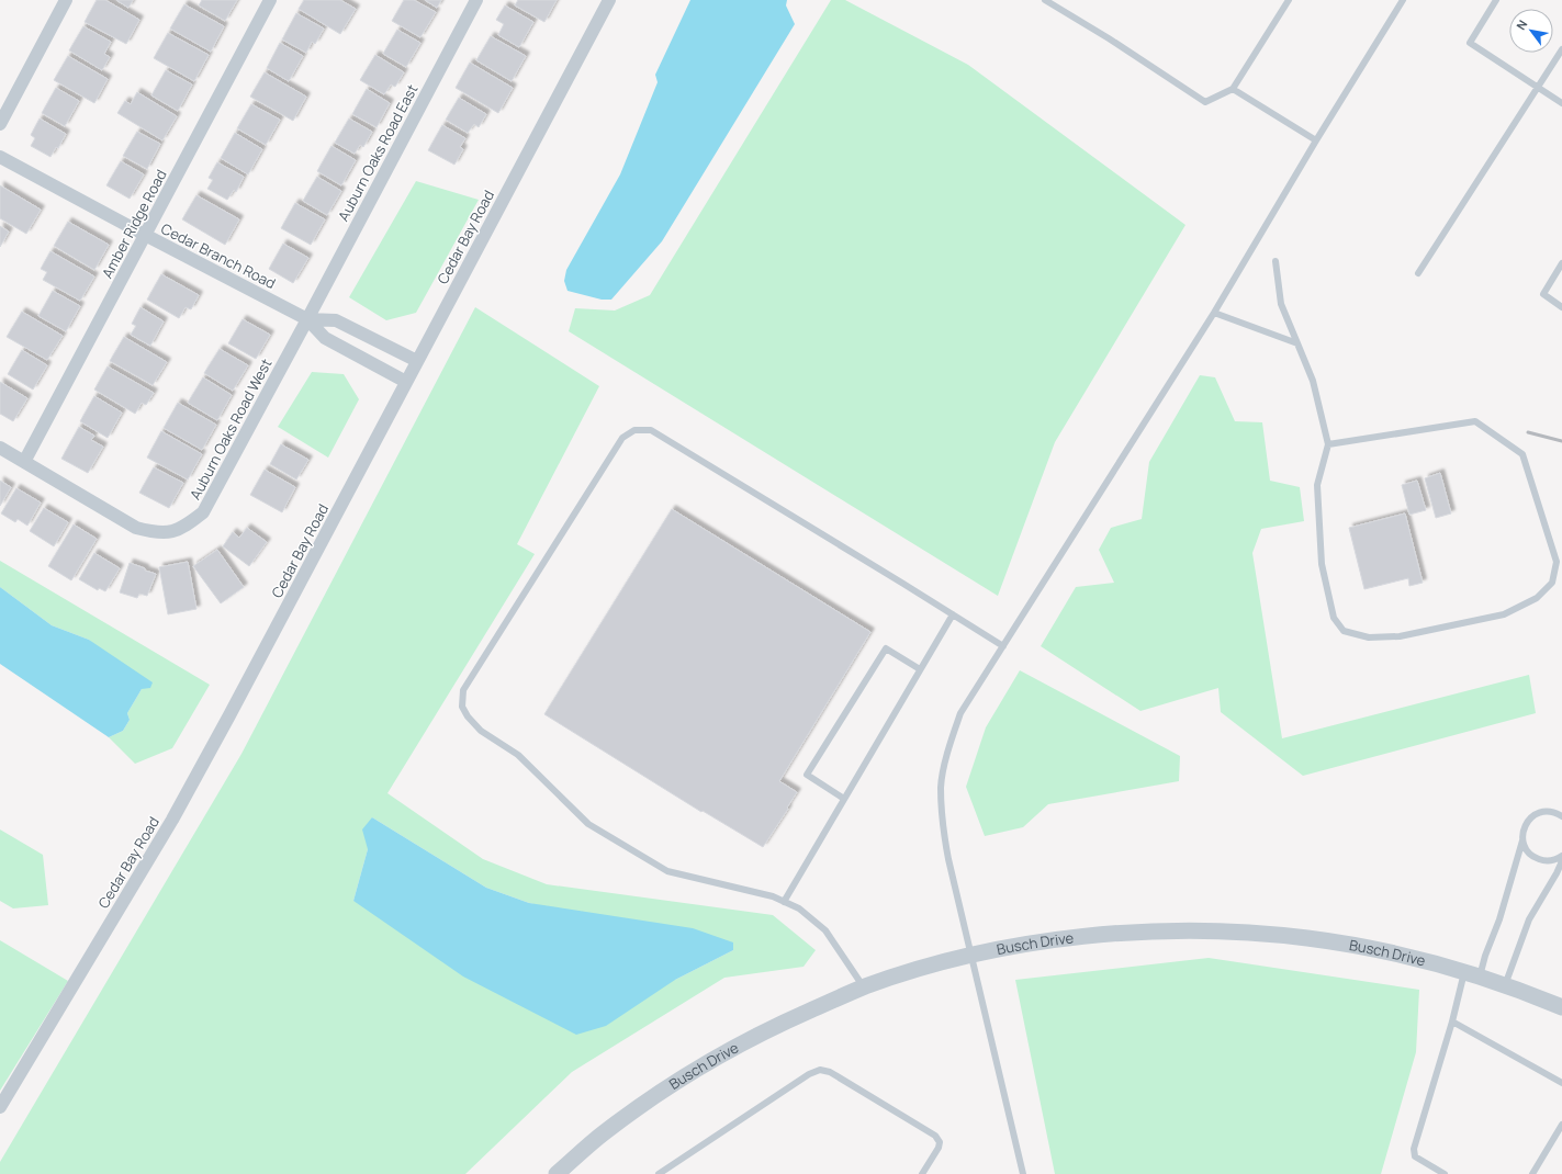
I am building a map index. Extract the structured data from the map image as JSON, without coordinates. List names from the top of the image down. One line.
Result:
{"streets":{"street":["Auburn Oaks Road East","Amber Ridge Road","Cedar Bay Road","Cedar Branch Road","Auburn Oaks Road West","Busch Drive"]},"crossings":[["Auburn Oaks Road East","Cedar Branch Road"],["Auburn Oaks Road East","Auburn Oaks Road West"],["Amber Ridge Road","Cedar Branch Road"],["Amber Ridge Road","Auburn Oaks Road West"],["Cedar Bay Road","Cedar Branch Road"],["Cedar Branch Road","Auburn Oaks Road West"]],"north":"top left"}
